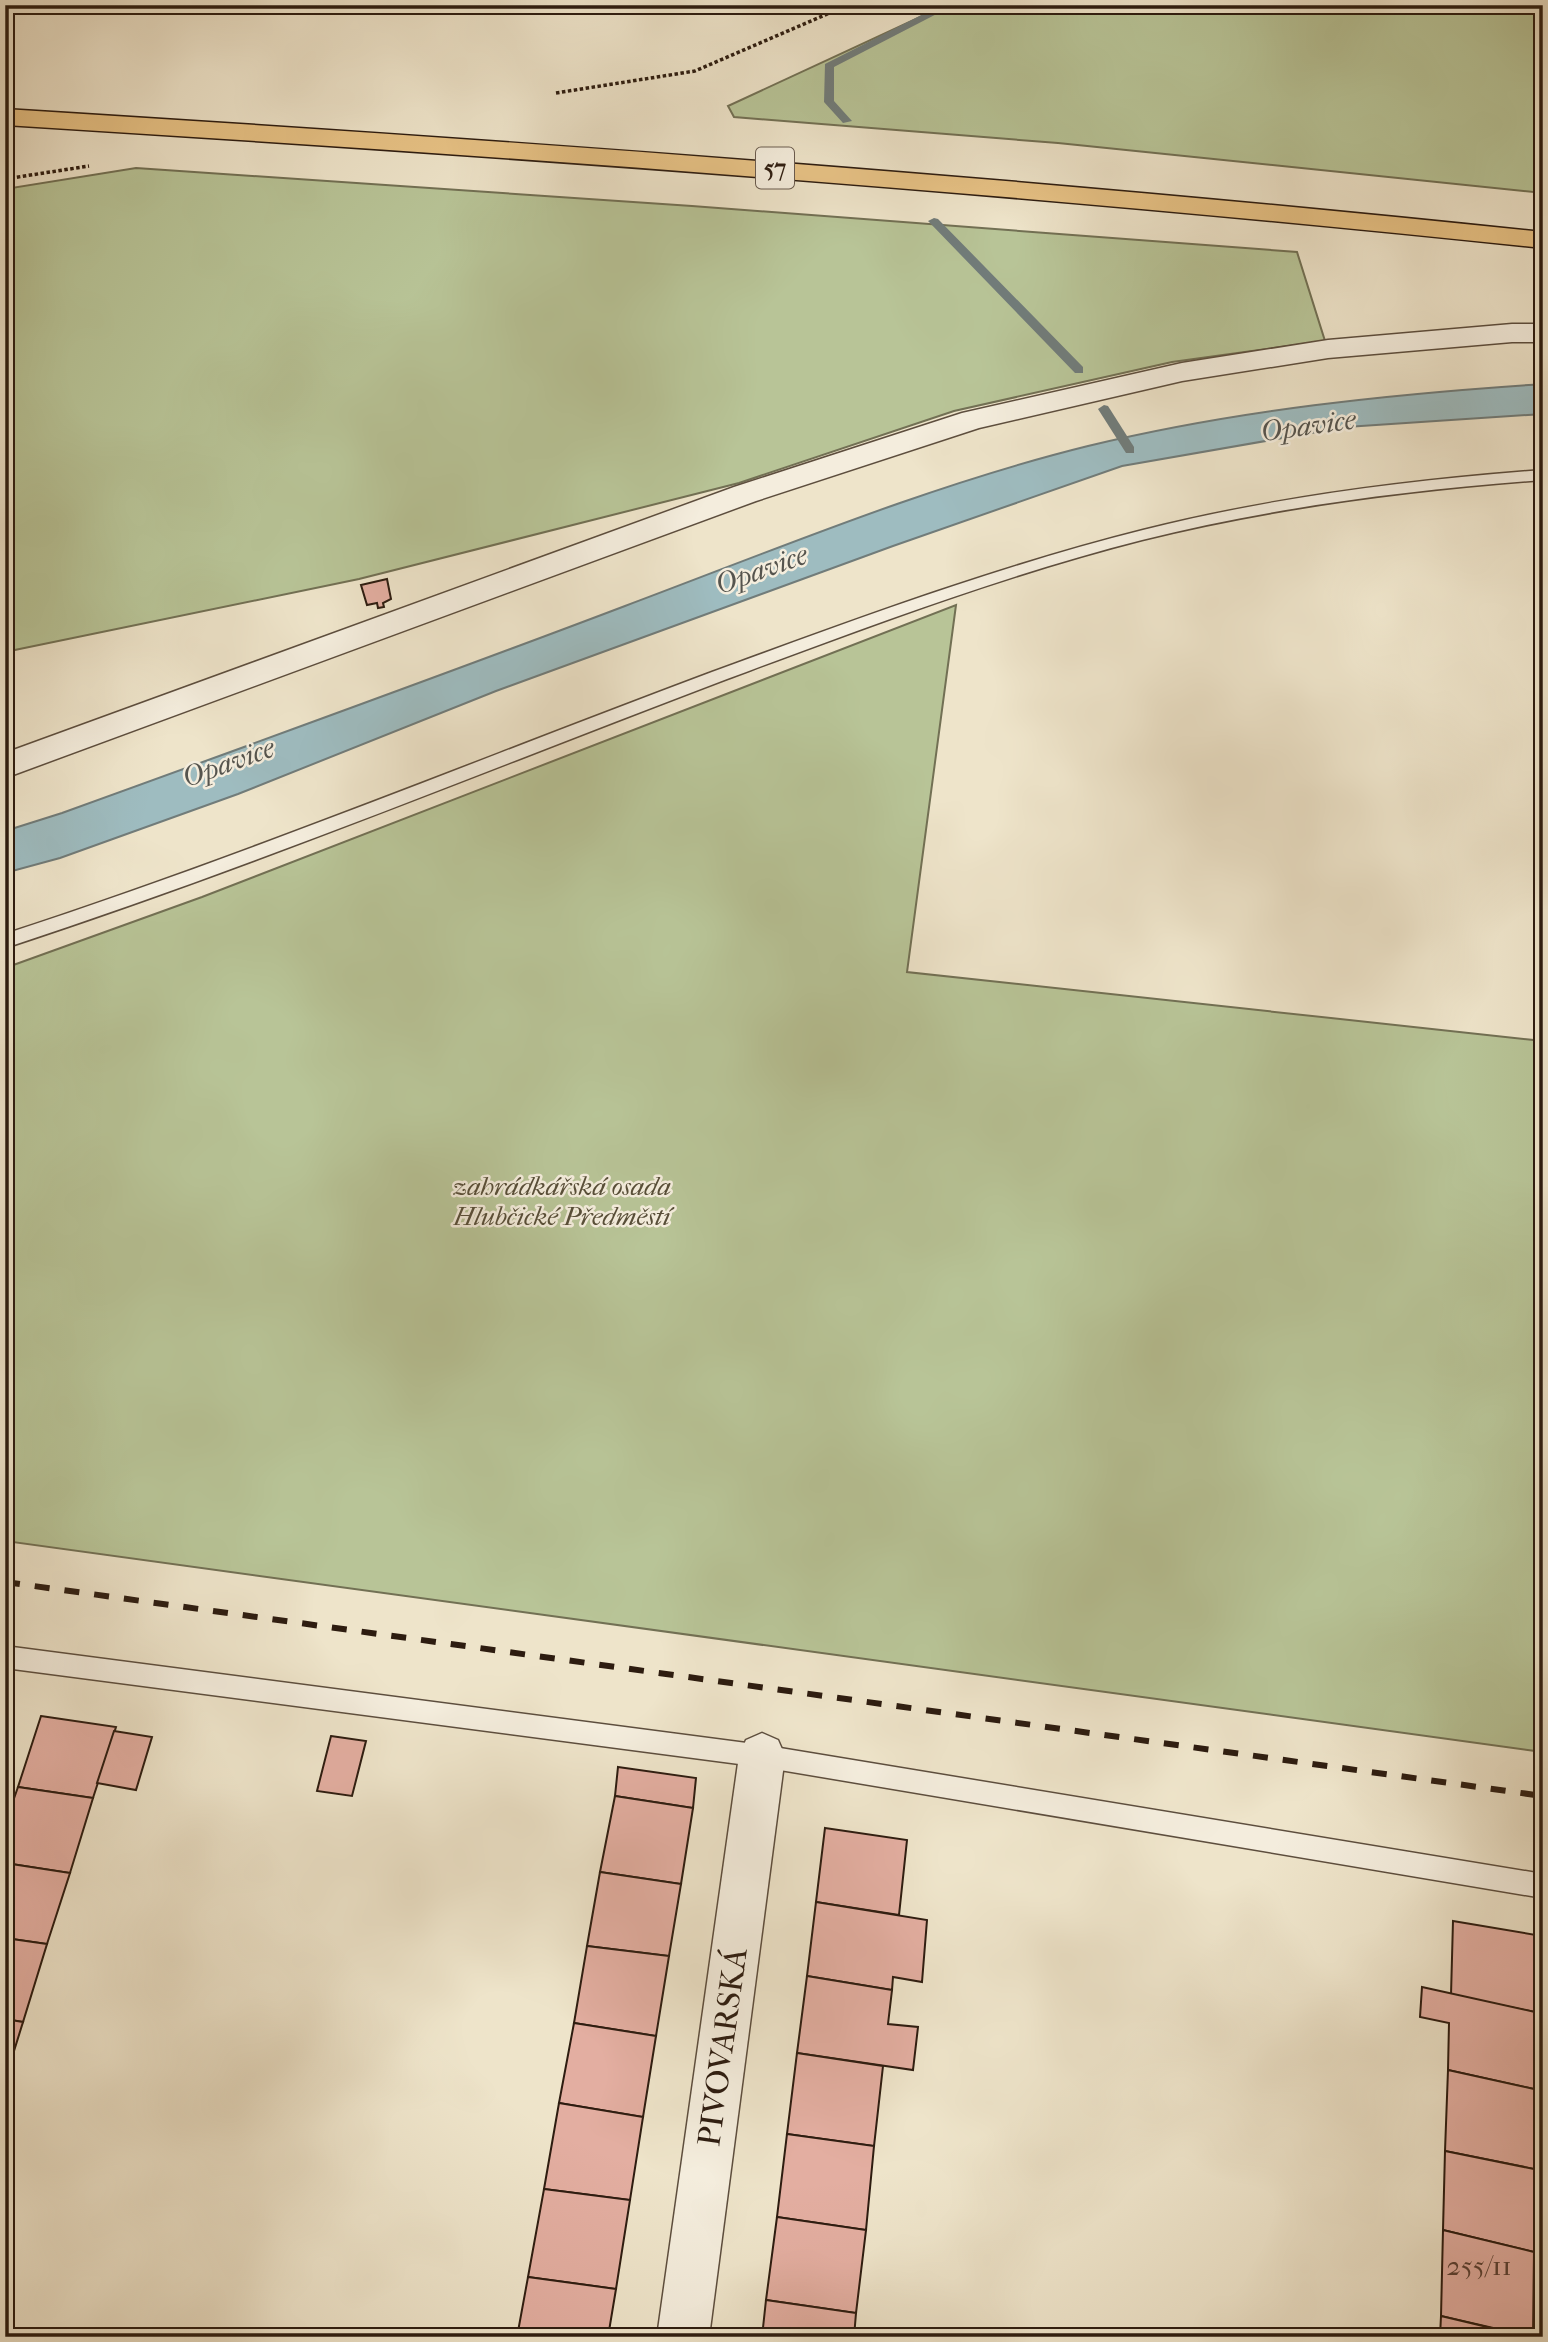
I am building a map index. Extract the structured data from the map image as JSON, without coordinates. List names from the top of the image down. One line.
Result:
{"streets":{"main road":["57"],"street":["PIVOVARSKÁ"]},"water":["Opavice"],"parks":["zahrádkářská osada Hlubčické Předměstí"],"house_numbers":["255/11"]}
